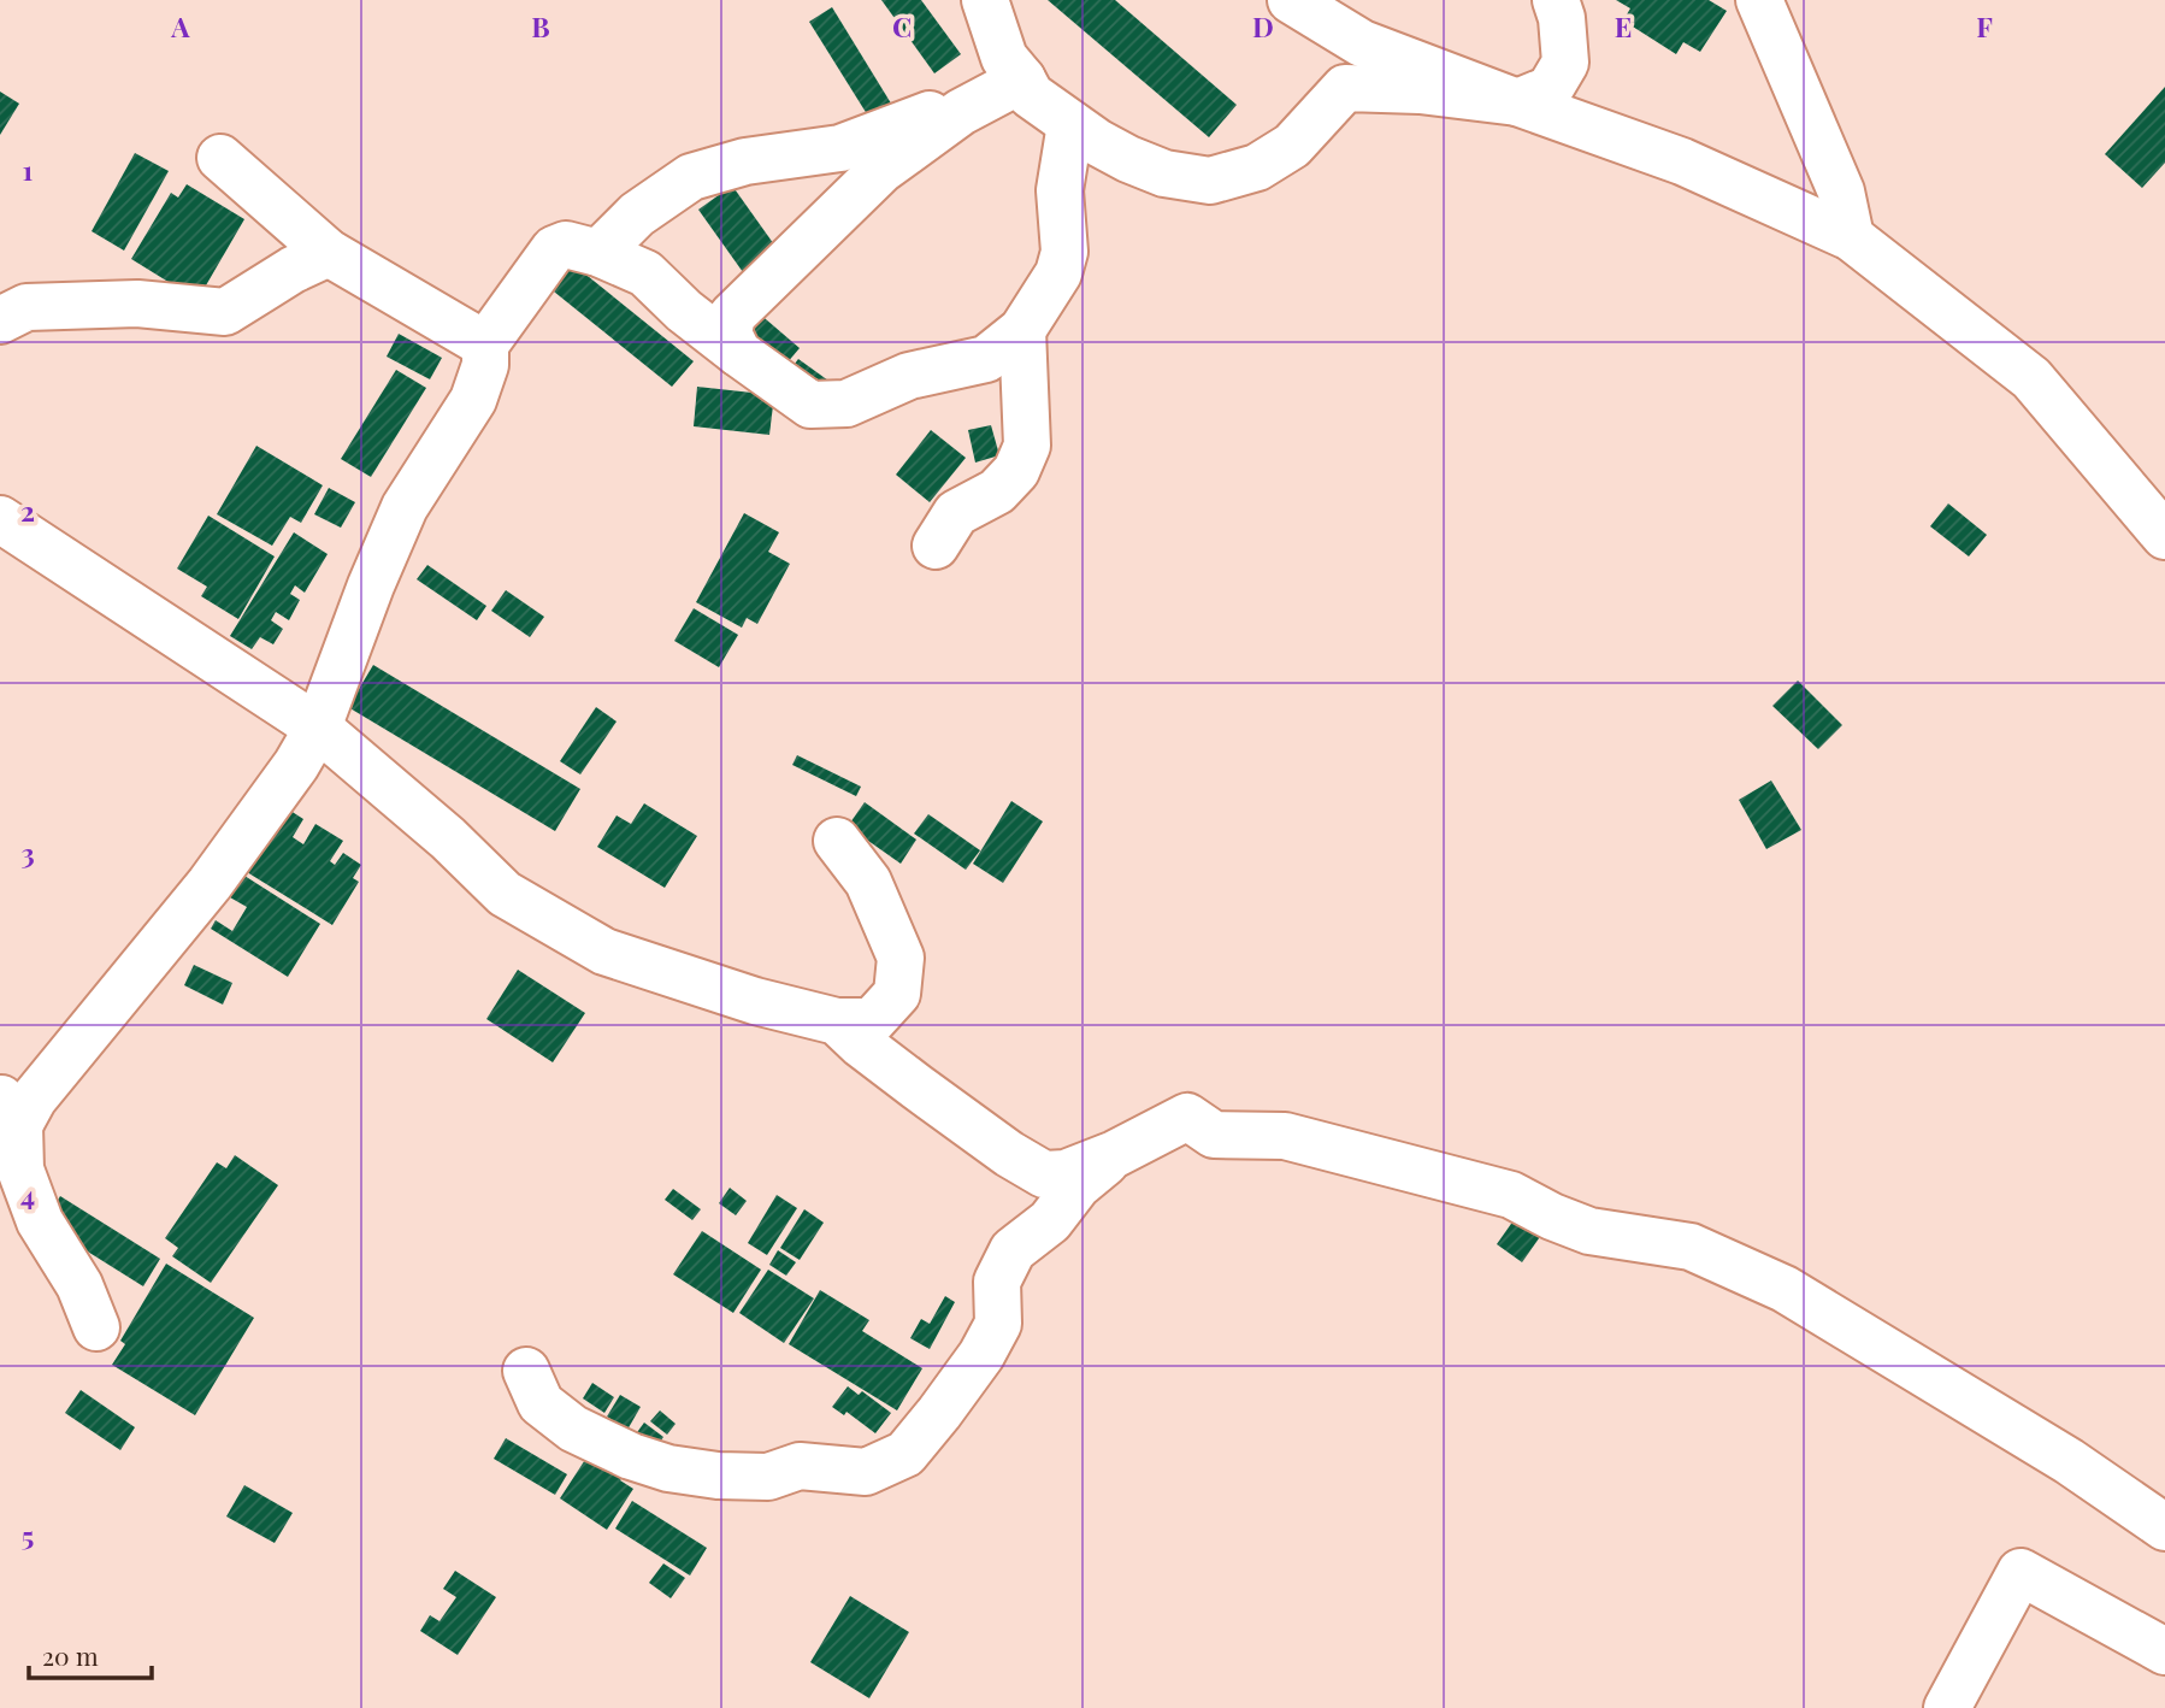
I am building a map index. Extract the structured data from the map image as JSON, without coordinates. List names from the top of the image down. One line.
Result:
{"scale_bar":"20 m","grid":{"columns":["A","B","C","D","E","F"],"rows":["1","2","3","4","5"]}}
